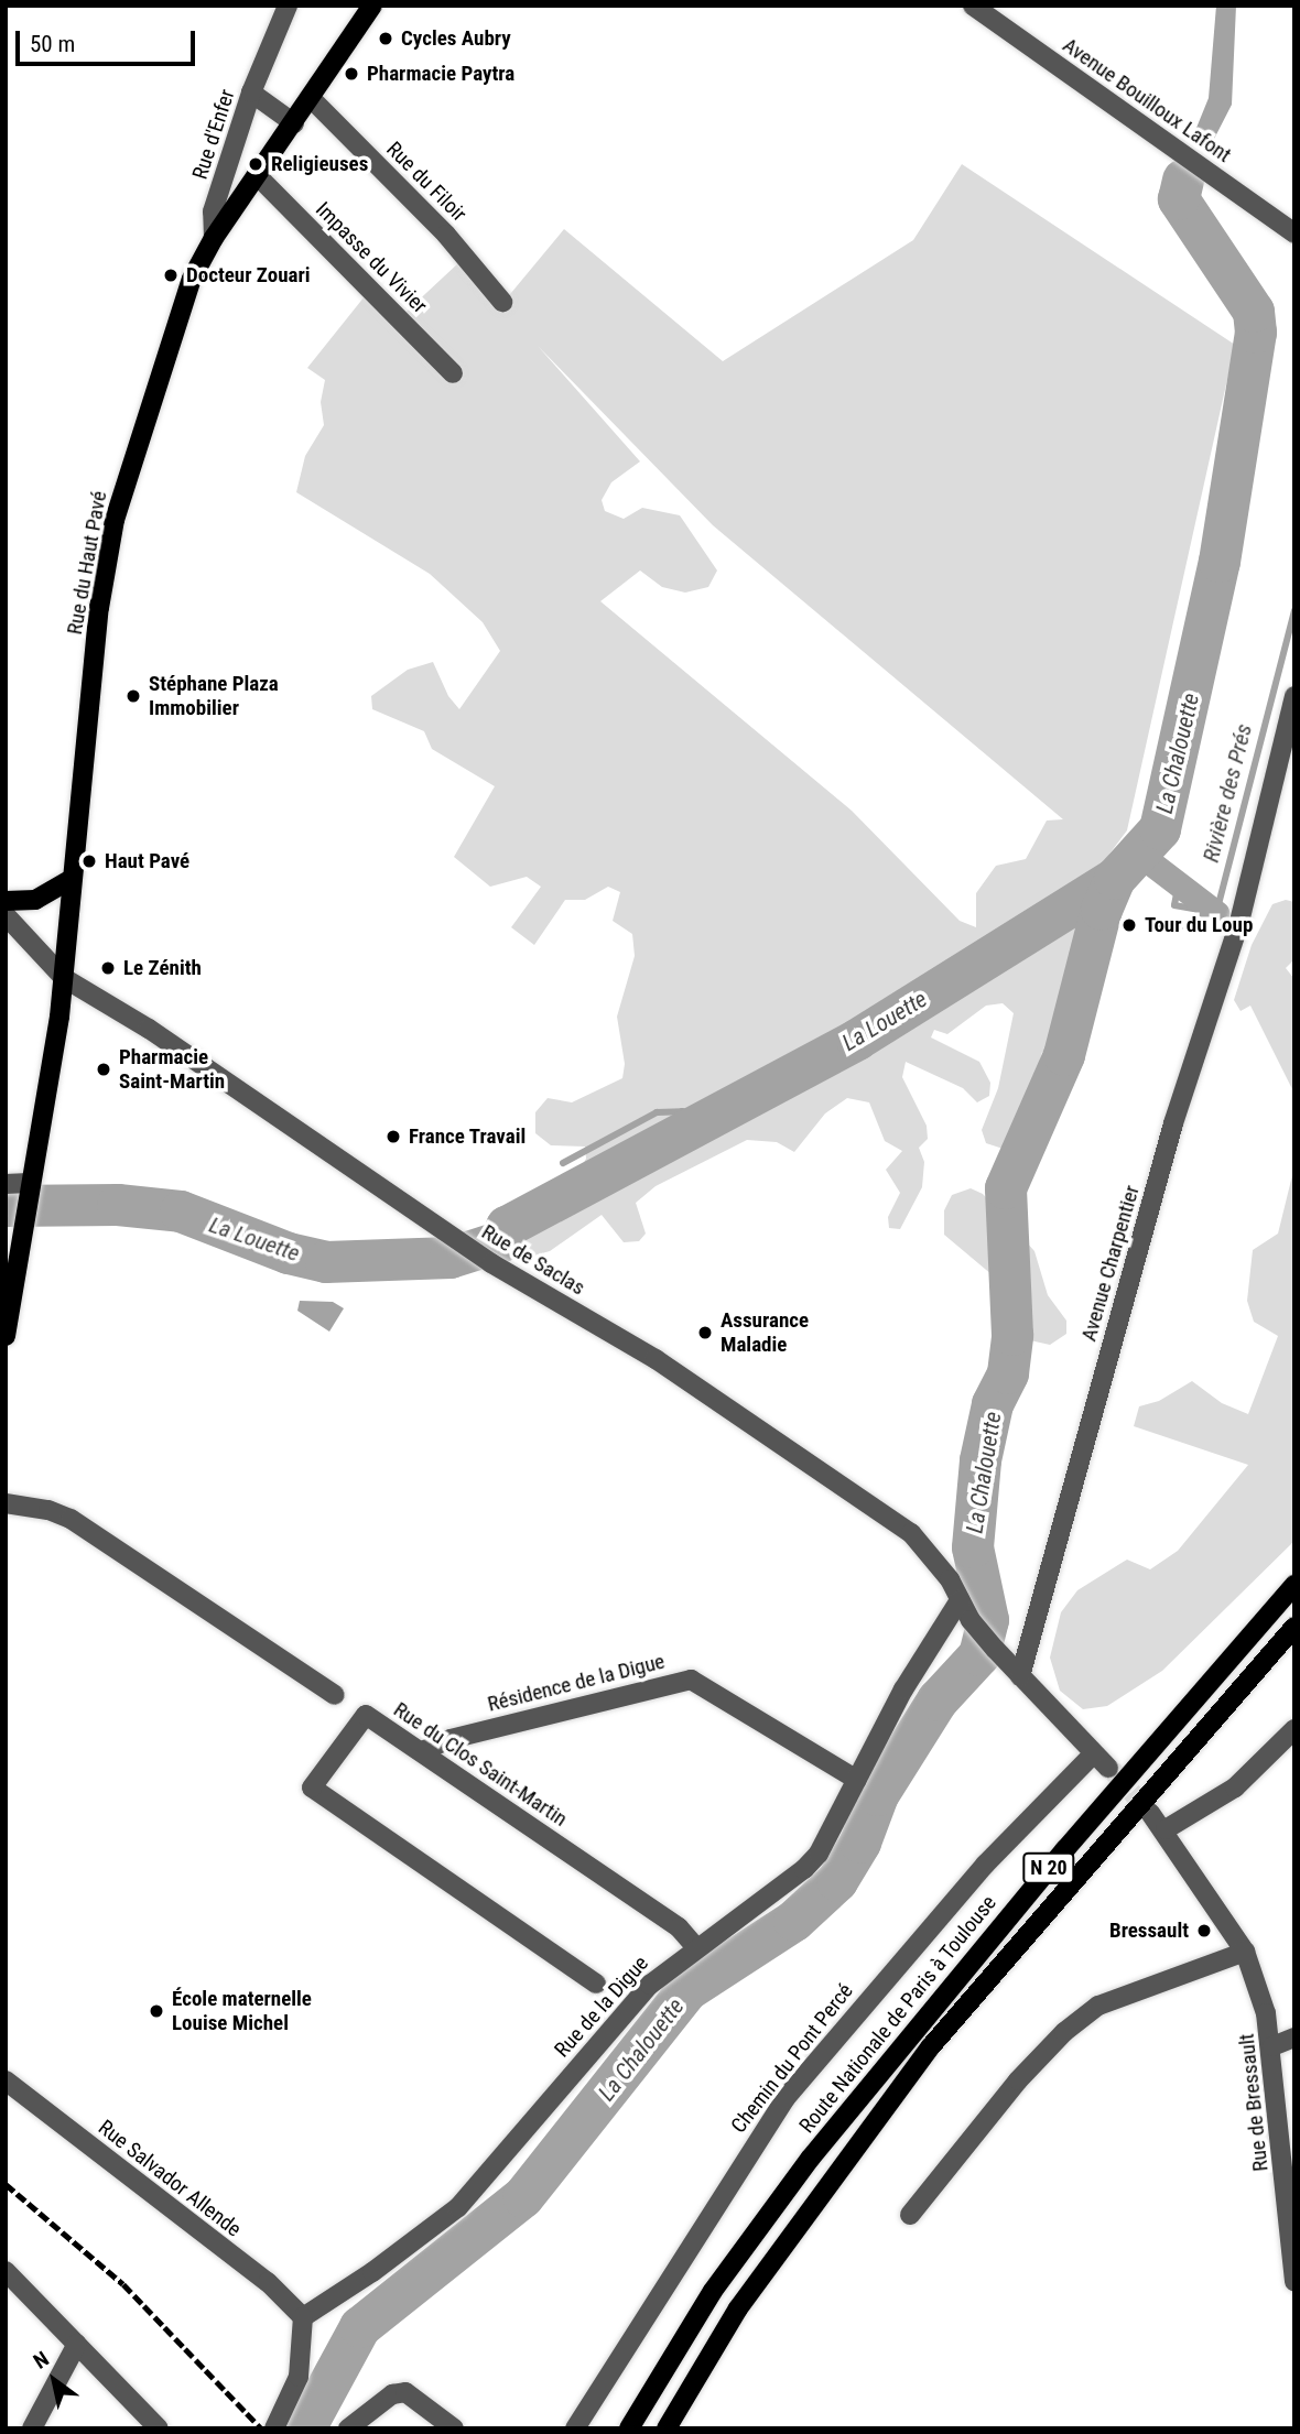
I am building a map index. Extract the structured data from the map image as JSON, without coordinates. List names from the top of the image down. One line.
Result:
{"streets":{"main road":["Rue du Haut Pavé","N 20","Route Nationale de Paris à Toulouse"],"street":["Avenue Bouilloux Lafont","Rue d'Enfer","Rue du Filoir","Impasse du Vivier","Rue de Saclas","Avenue Charpentier","Résidence de la Digue","Rue du Clos Saint-Martin","Rue de la Digue","Chemin du Pont Percé","Rue de Bressault","Rue Salvador Allende"]},"crossings":[["Rue d'Enfer","Rue du Filoir"],["Rue d'Enfer","Rue du Haut Pavé"],["Rue du Filoir","Rue du Haut Pavé"],["Impasse du Vivier","Rue du Haut Pavé"],["Rue du Haut Pavé","Rue de Saclas"],["Rue de Saclas","Rue de la Digue"],["Résidence de la Digue","Rue du Clos Saint-Martin"],["Résidence de la Digue","Rue de la Digue"],["Rue du Clos Saint-Martin","Rue de la Digue"],["Rue de la Digue","Rue Salvador Allende"]],"water":["La Chalouette","Rivière des Prés","La Louette"],"places":["Cycles Aubry","Pharmacie Paytra","Religieuses","Docteur Zouari","Stéphane Plaza Immobilier","Haut Pavé","Tour du Loup","Le Zénith","Pharmacie Saint-Martin","France Travail","Assurance Maladie","Bressault","École maternelle Louise Michel"],"scale_bar":"50 m","north":"top left"}
